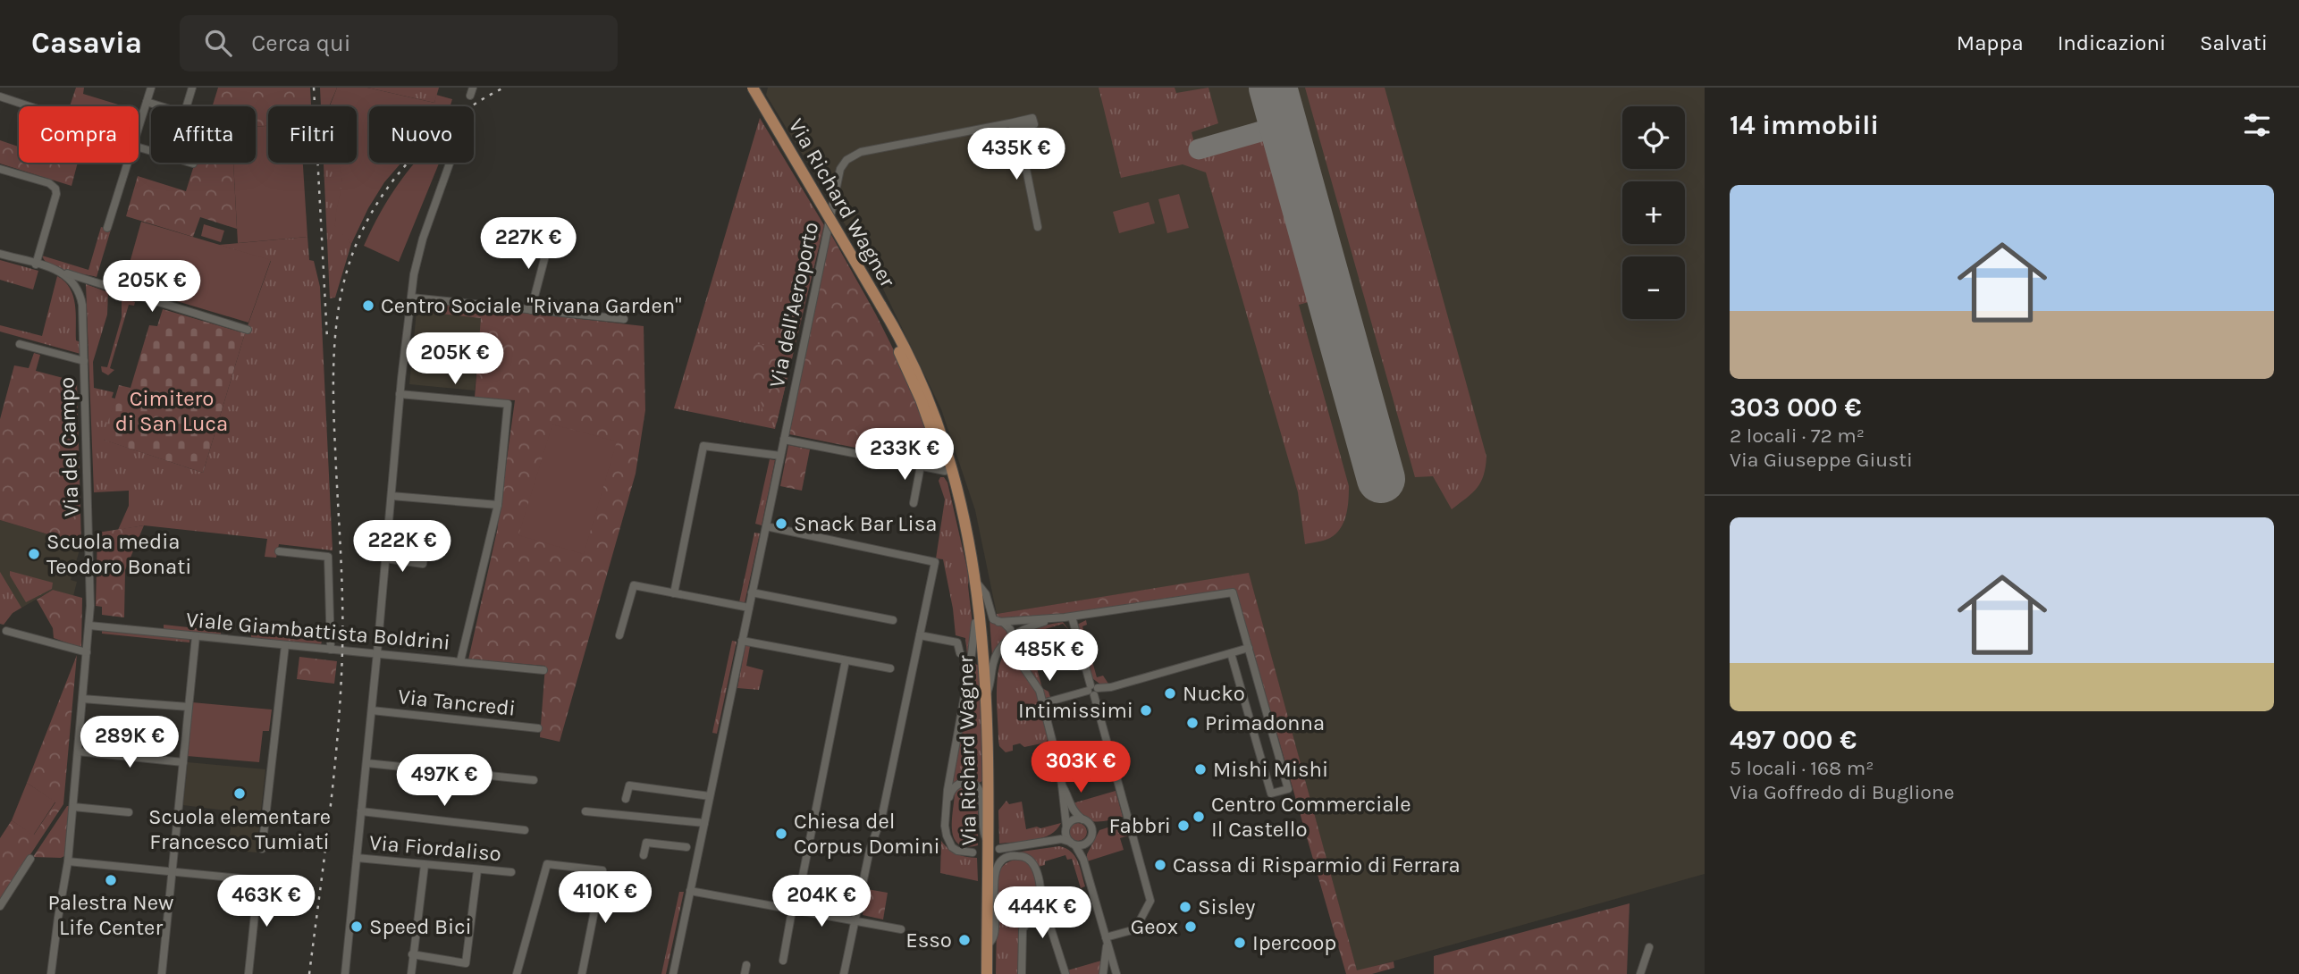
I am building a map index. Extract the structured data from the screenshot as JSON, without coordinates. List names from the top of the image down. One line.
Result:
{"streets":{"main road":["Via Richard Wagner"],"street":["Via dell'Aeroporto","Via del Campo","Viale Giambattista Boldrini","Via Tancredi","Via Fiordaliso"]},"crossings":[["Via del Campo","Viale Giambattista Boldrini"]],"parks":["Cimitero di San Luca"],"places":["Centro Sociale \"Rivana Garden\"","Snack Bar Lisa","Scuola media Teodoro Bonati","Nucko","Intimissimi","Primadonna","Mishi Mishi","Scuola elementare Francesco Tumiati","Centro Commerciale Il Castello","Fabbri","Chiesa del Corpus Domini","Cassa di Risparmio di Ferrara","Palestra New Life Center","Sisley","Speed Bici","Geox","Esso","Ipercoop"],"page":{"header":"Casavia","search":"Cerca qui","nav":["Mappa","Indicazioni","Salvati"],"heading":"14 immobili","map_buttons":["+","−"],"chip":["Compra","Affitta","Filtri","Nuovo"],"price":["435K €","227K €","205K €","205K €","233K €","222K €","485K €","289K €","303K €","497K €","410K €","463K €","204K €","444K €"],"list":[{"name":"303 000 €","note":"2 locali · 72 m² · Via Giuseppe Giusti"},{"name":"497 000 €","note":"5 locali · 168 m² · Via Goffredo di Buglione"}]}}
